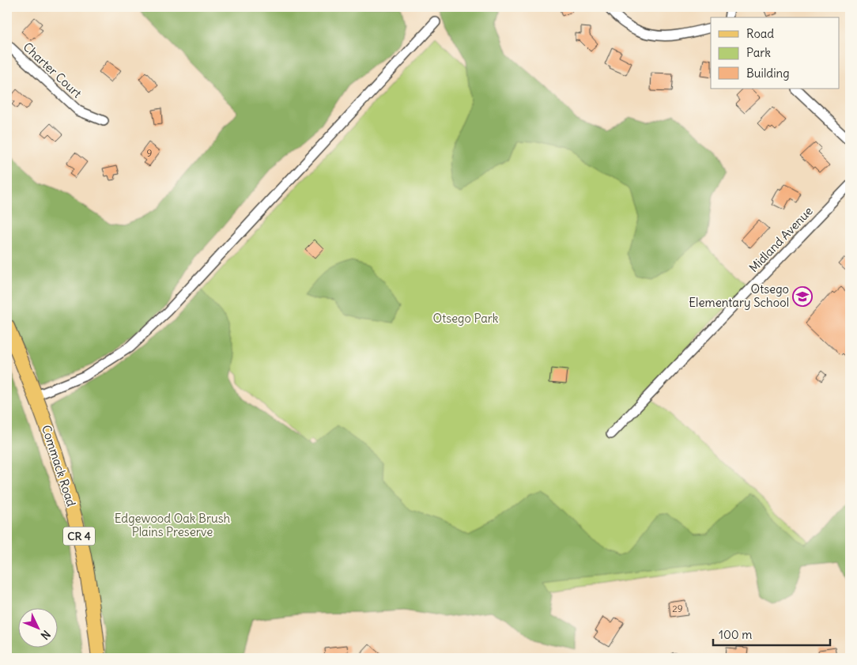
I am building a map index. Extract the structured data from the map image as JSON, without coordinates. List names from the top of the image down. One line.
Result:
{"streets":{"main road":["Commack Road","CR 4"],"street":["Charter Court","Midland Avenue"]},"parks":["Otsego Park","Edgewood Oak Brush Plains Preserve"],"places":{"school or university":["Otsego Elementary School"]},"house_numbers":["9","29"],"legend":["Road","Park","Building"],"scale_bar":"100 m","north":"bottom right"}
